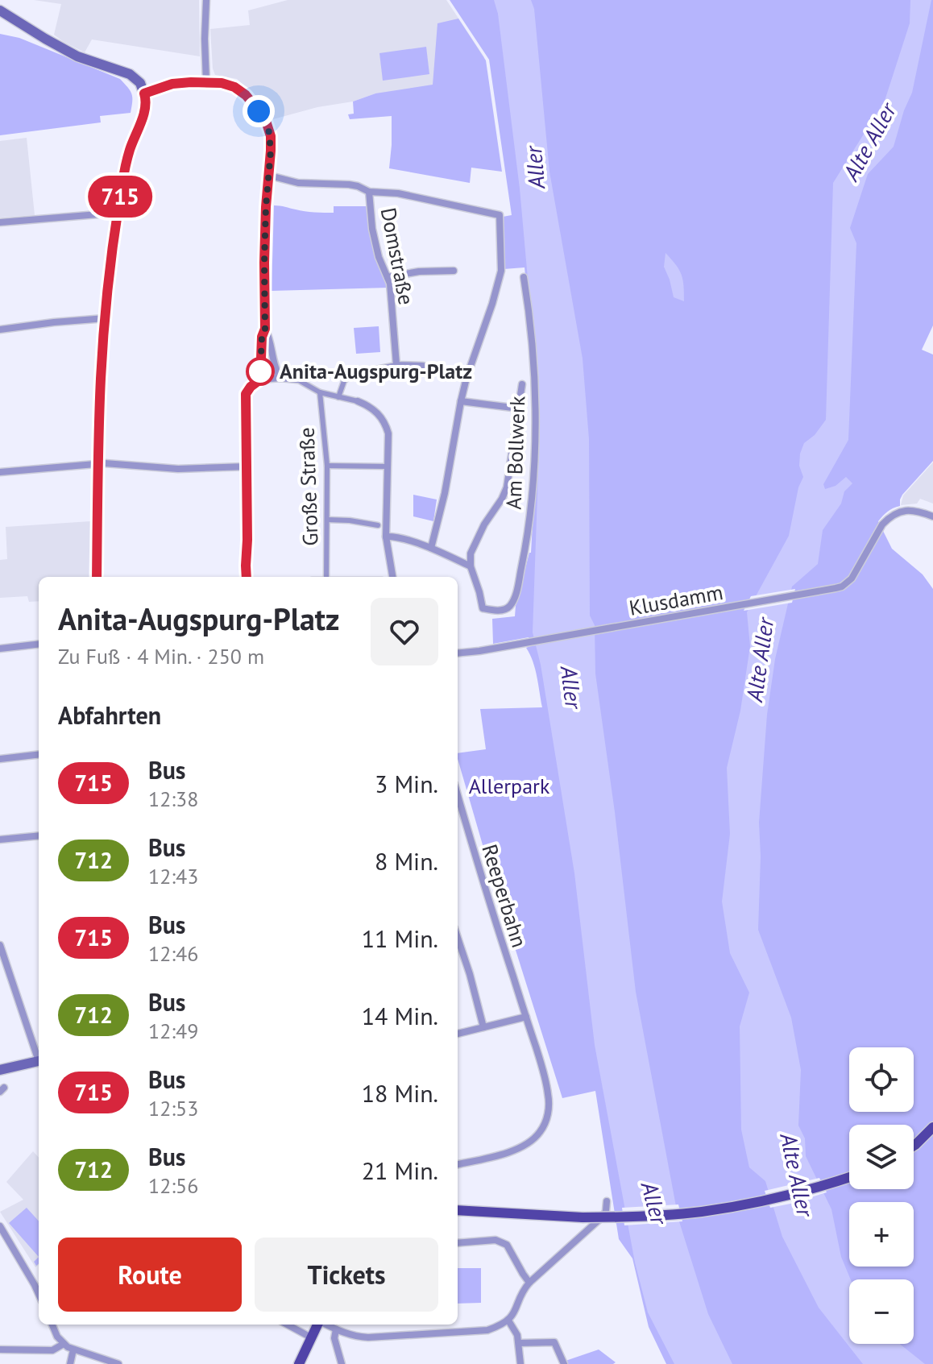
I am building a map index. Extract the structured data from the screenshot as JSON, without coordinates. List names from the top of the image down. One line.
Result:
{"streets":{"street":["Domstraße","Am Bollwerk","Große Straße","Klusdamm","Reeperbahn"]},"water":["Alte Aller","Aller"],"parks":["Allerpark"],"places":["Anita-Augspurg-Platz"],"lines":["bus line 715"],"page":{"on_map":"715","heading":[["Anita-Augspurg-Platz","Zu Fuß · 4 Min. · 250 m"],"Abfahrten"],"list":[{"mark":"715","name":"Bus","note":"12:38","value":"3 Min."},{"mark":"712","name":"Bus","note":"12:43","value":"8 Min."},{"mark":"715","name":"Bus","note":"12:46","value":"11 Min."},{"mark":"712","name":"Bus","note":"12:49","value":"14 Min."},{"mark":"715","name":"Bus","note":"12:53","value":"18 Min."},{"mark":"712","name":"Bus","note":"12:56","value":"21 Min."}],"map_buttons":["+","−"],"buttons":["Route","Tickets"]}}
